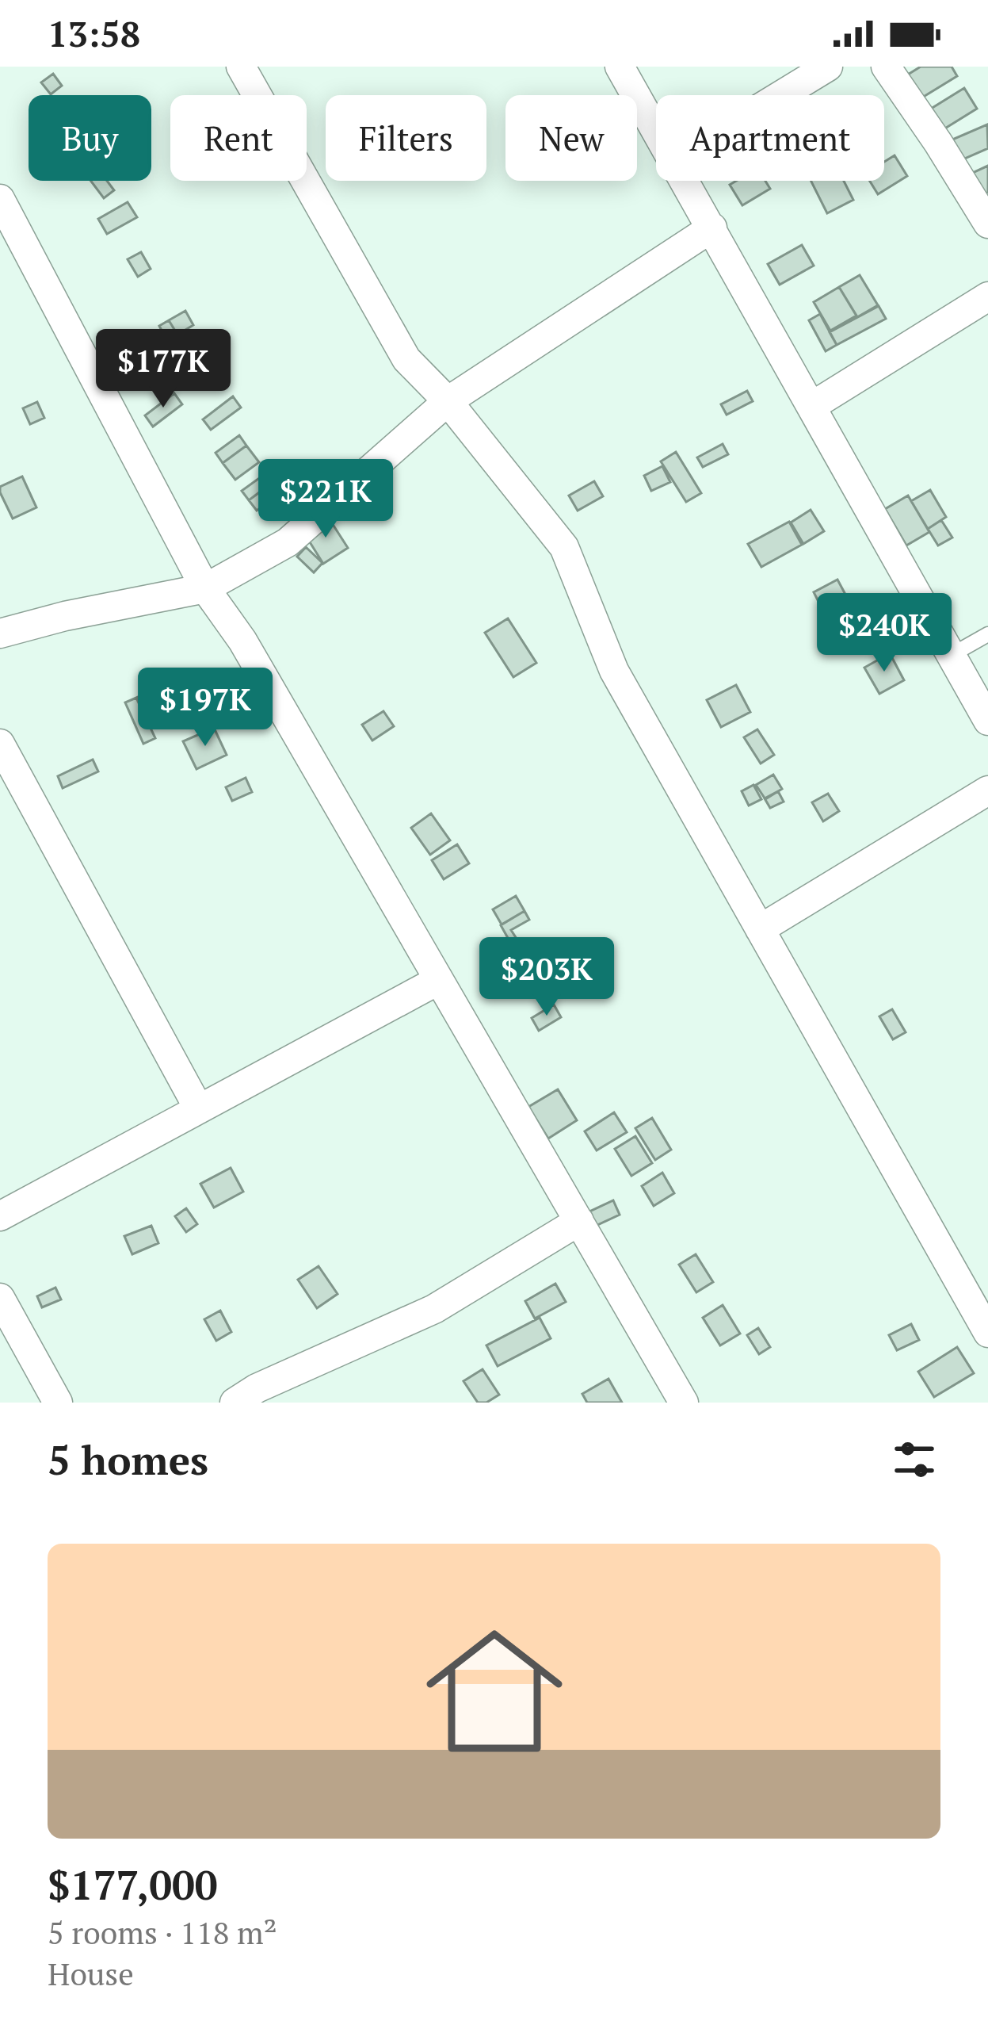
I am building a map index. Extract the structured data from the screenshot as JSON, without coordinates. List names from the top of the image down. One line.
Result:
{"page":{"status":"13:58","chip":["Buy","Rent","Filters","New","Apartment"],"price":["$177K","$221K","$240K","$197K","$203K"],"heading":"5 homes","list":[{"name":"$177,000","note":"5 rooms · 118 m² · House"}]}}
